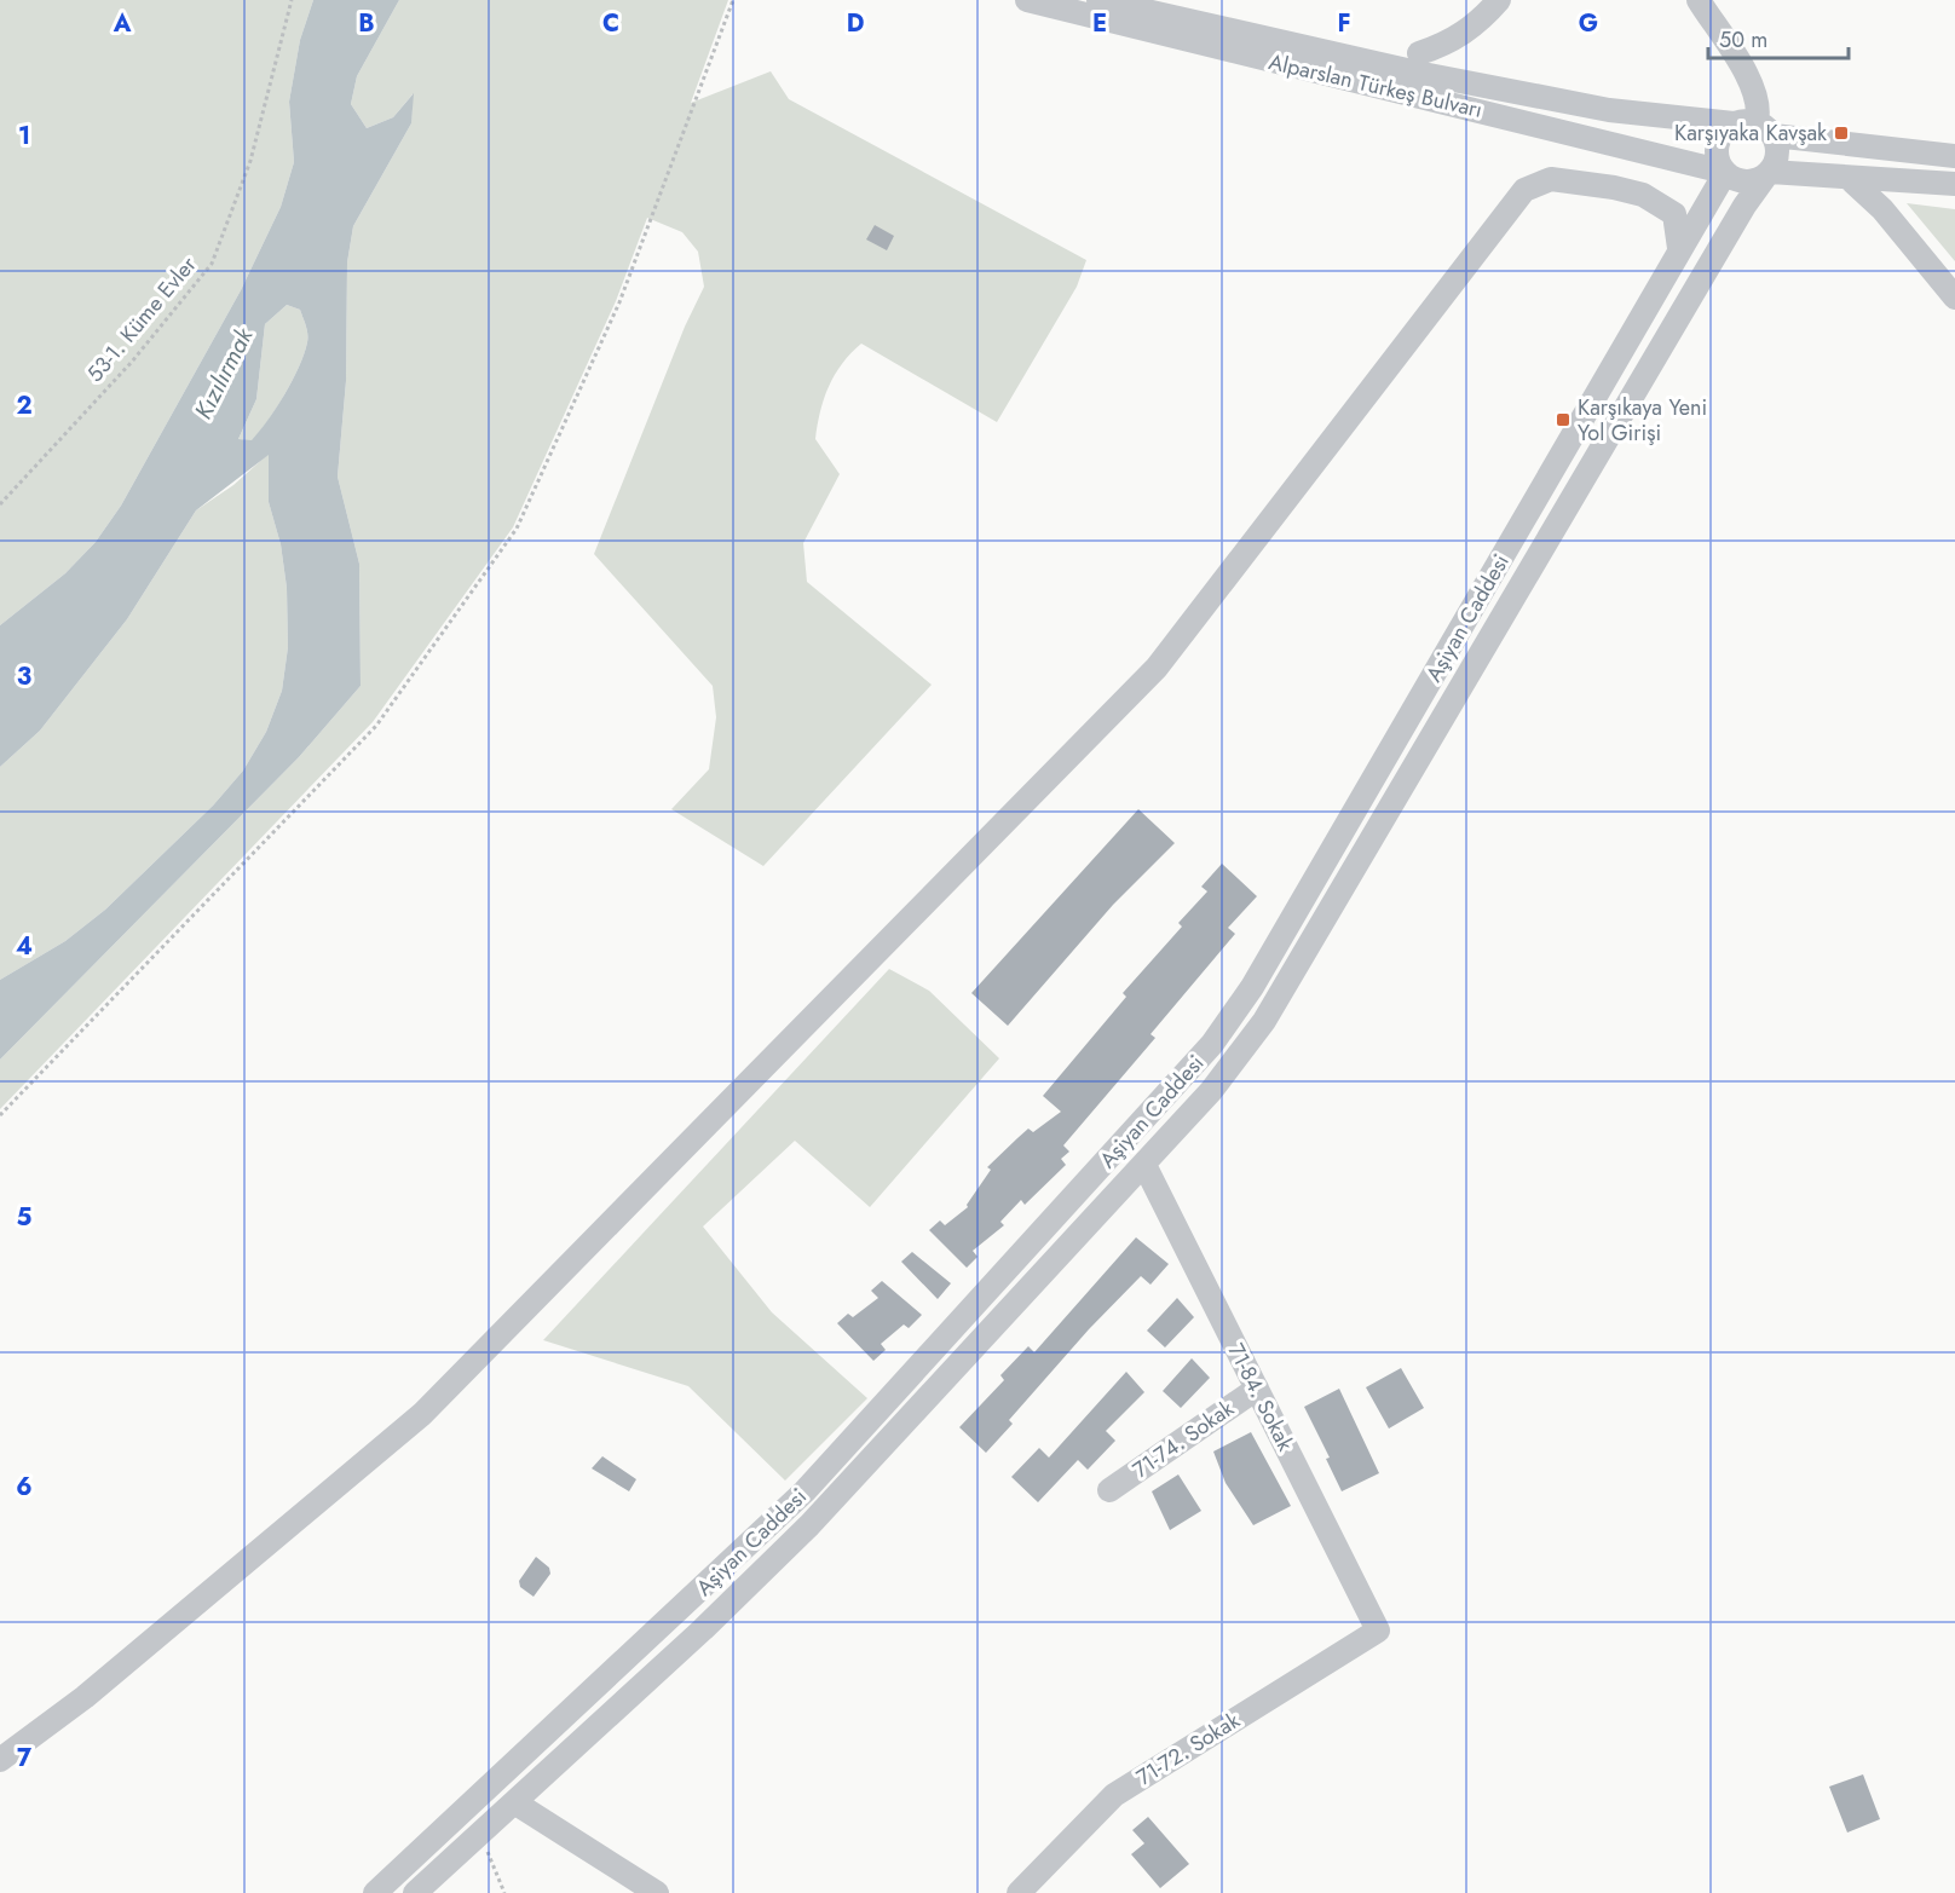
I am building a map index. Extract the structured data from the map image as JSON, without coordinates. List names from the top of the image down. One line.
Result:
{"streets":{"street":["Alparslan Türkeş Bulvarı","Aşiyan Caddesi","71-84. Sokak","71-74. Sokak","71-72. Sokak"],"path":["53-1. Küme Evler"]},"crossings":[["Alparslan Türkeş Bulvarı","Aşiyan Caddesi"],["Aşiyan Caddesi","71-84. Sokak"],["71-84. Sokak","71-74. Sokak"],["71-84. Sokak","71-72. Sokak"]],"water":["Kızılırmak"],"places":{"transit":["Karşıyaka Kavşak","Karşıkaya Yeni Yol Girişi"]},"scale_bar":"50 m","grid":{"columns":["A","B","C","D","E","F","G"],"rows":["1","2","3","4","5","6","7"]}}
